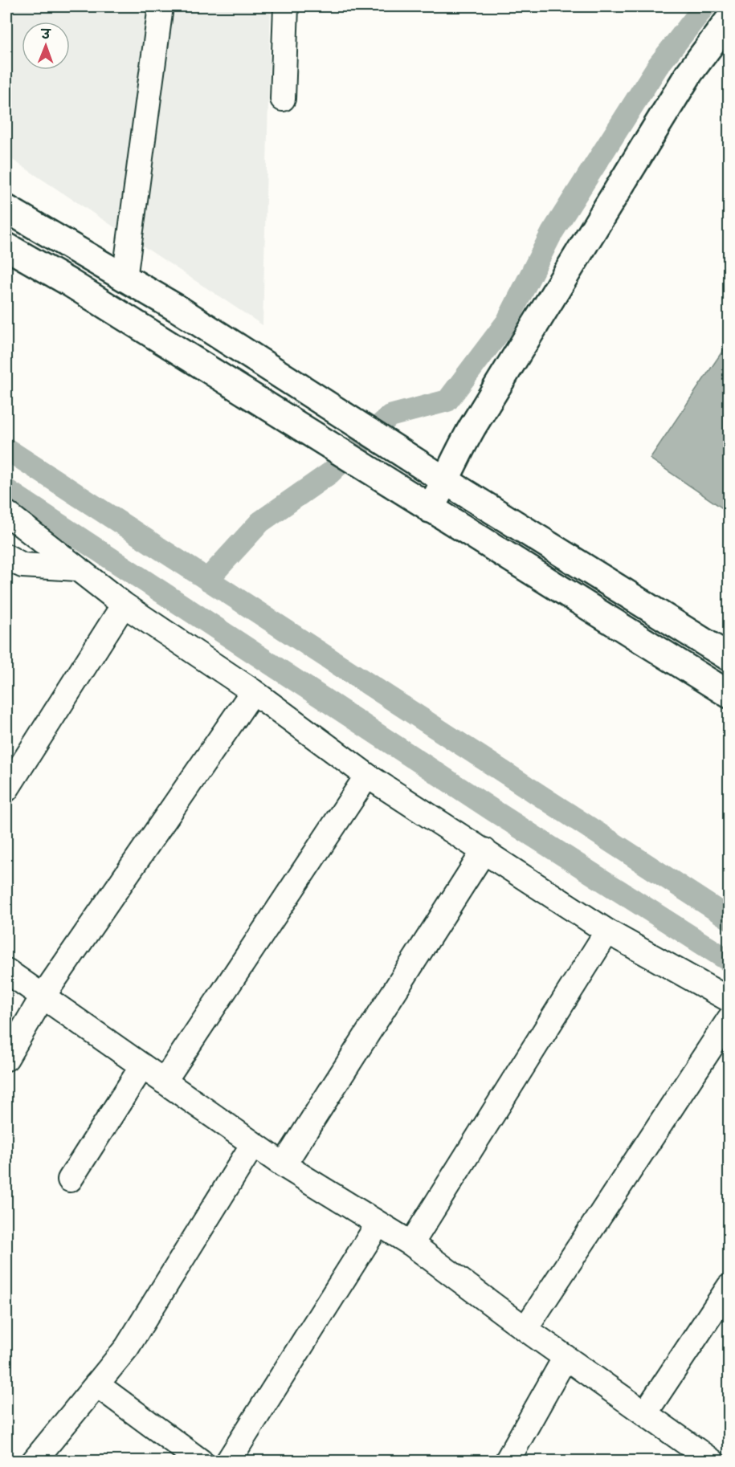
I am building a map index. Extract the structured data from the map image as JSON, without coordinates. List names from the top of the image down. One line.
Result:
{"north":"top"}
